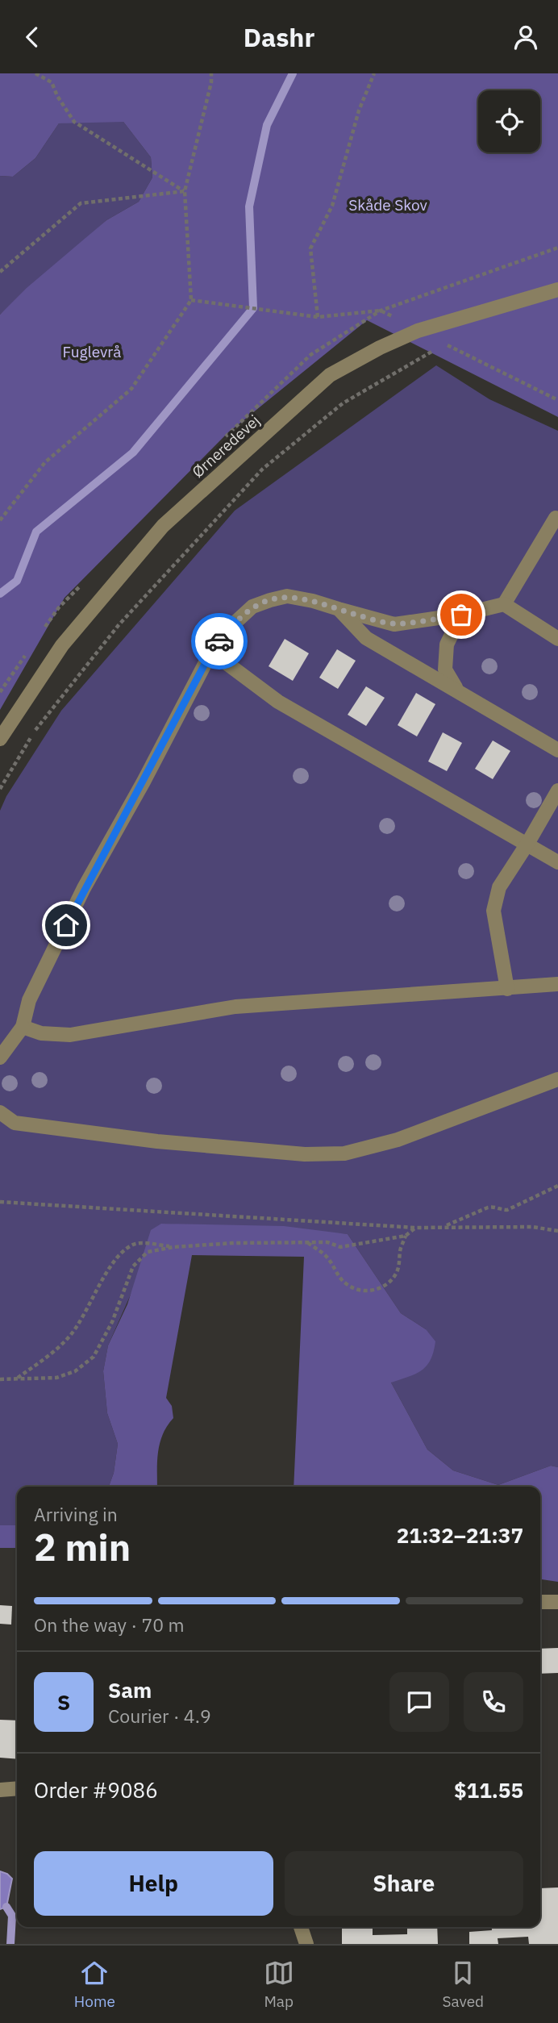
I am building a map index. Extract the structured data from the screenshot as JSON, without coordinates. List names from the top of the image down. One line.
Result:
{"streets":{"street":["Ørneredevej"]},"parks":["Skåde Skov","Fuglevrå"],"page":{"header":"Dashr","heading":["2 min","Arriving in","21:32–21:37"],"panel":["Sam","Courier · 4.9","Order #9086","$11.55"],"bar":"On the way · 70 m","round":"S","buttons":["Help","Share"],"tabs":["Home","Map","Saved"]}}
